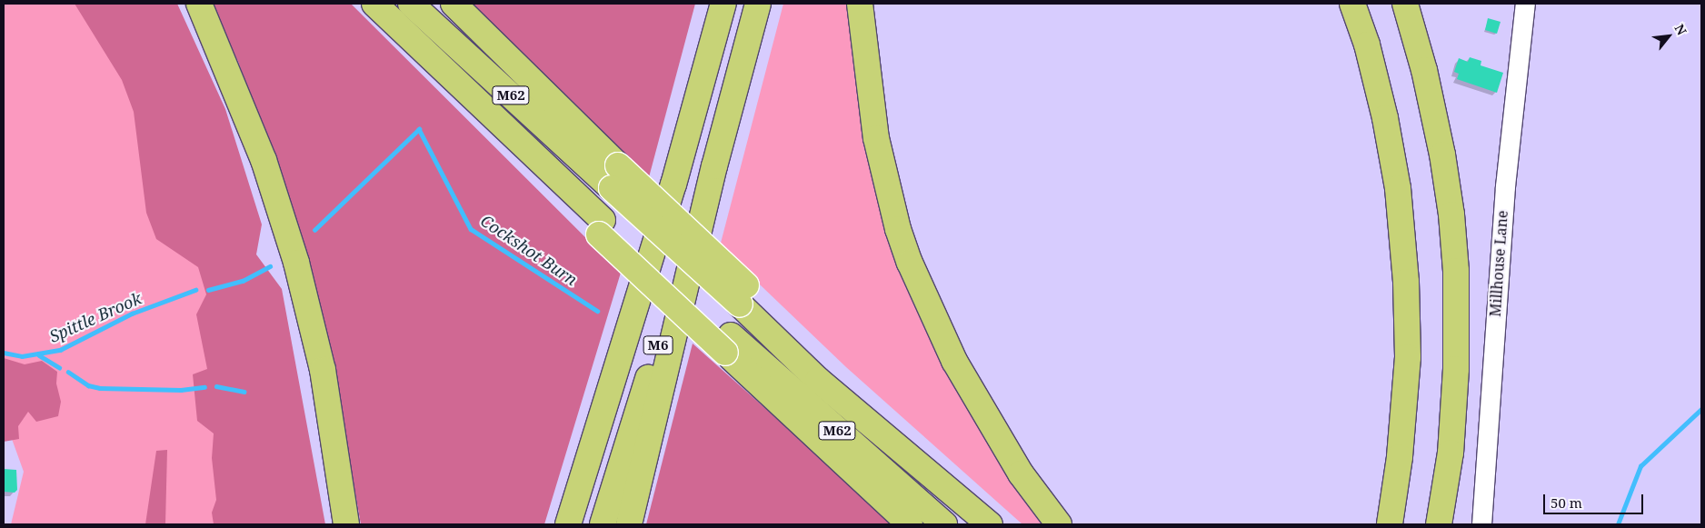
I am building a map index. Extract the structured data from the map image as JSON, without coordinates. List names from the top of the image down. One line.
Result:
{"streets":{"highway":["M62","M6"],"street":["Millhouse Lane"]},"water":["Cockshot Burn","Spittle Brook"],"scale_bar":"50 m","north":"top right"}
